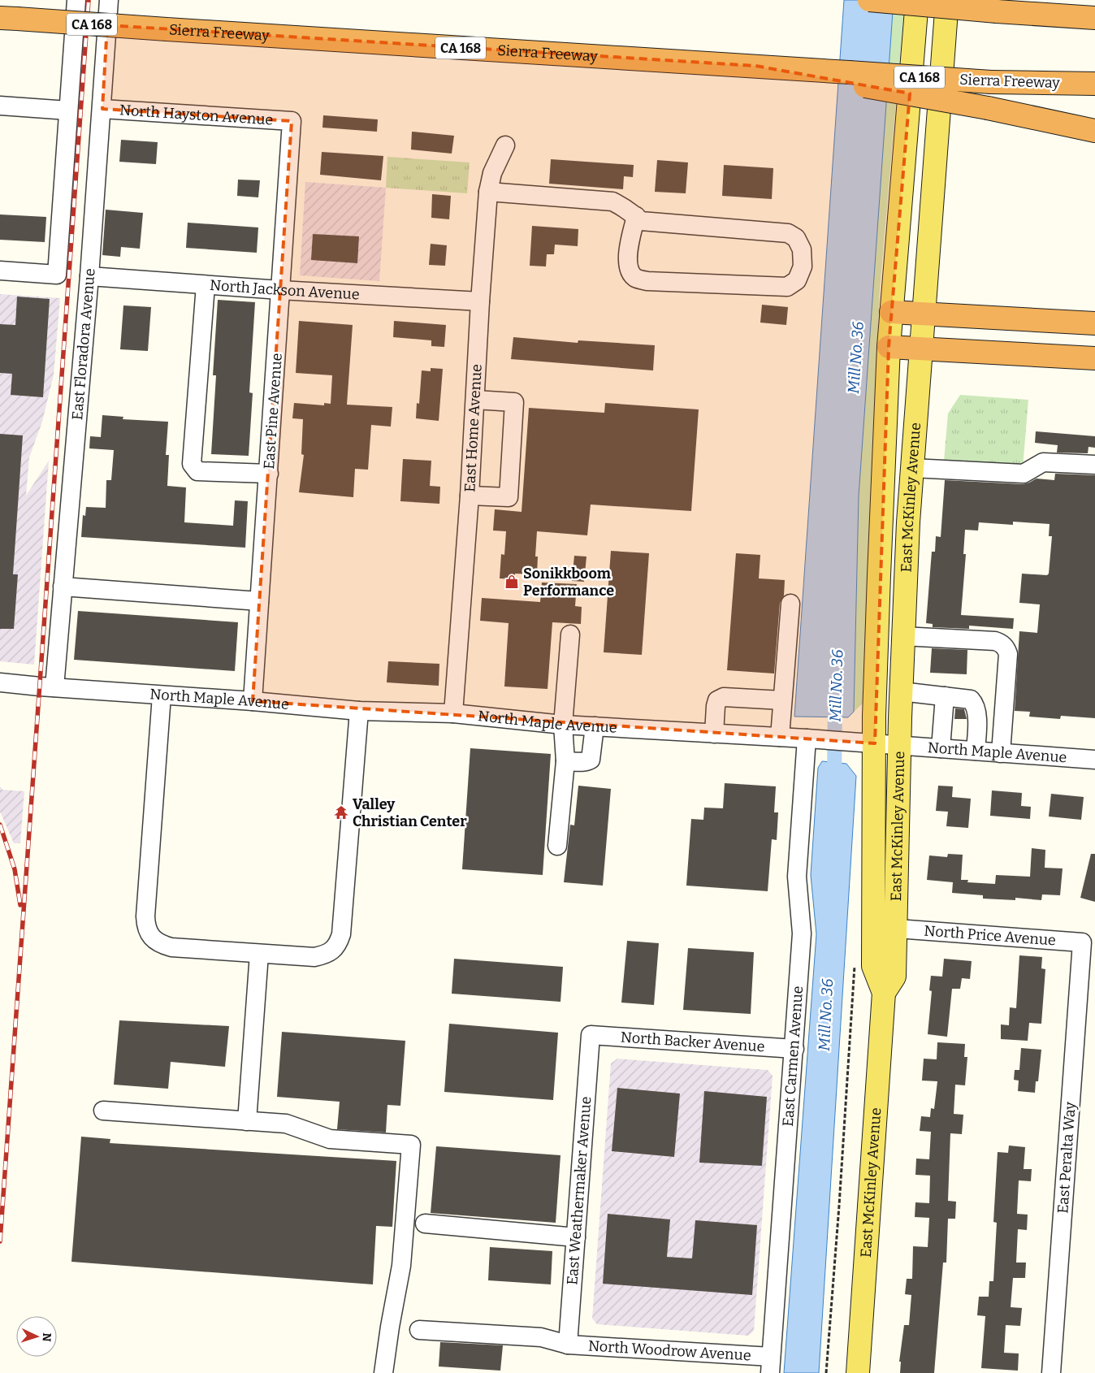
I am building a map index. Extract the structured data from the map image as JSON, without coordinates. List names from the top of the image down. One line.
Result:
{"streets":{"highway":["CA 168","Sierra Freeway"],"main road":["East McKinley Avenue"],"street":["North Hayston Avenue","North Jackson Avenue","East Floradora Avenue","East Pine Avenue","East Home Avenue","North Maple Avenue","North Price Avenue","North Backer Avenue","East Carmen Avenue","East Peralta Way","East Weathermaker Avenue","North Woodrow Avenue"]},"crossings":[["North Hayston Avenue","East Floradora Avenue"],["North Hayston Avenue","East Pine Avenue"],["North Jackson Avenue","East Floradora Avenue"],["North Jackson Avenue","East Pine Avenue"],["North Jackson Avenue","East Home Avenue"],["East Floradora Avenue","North Maple Avenue"],["East Pine Avenue","North Maple Avenue"],["East Home Avenue","North Maple Avenue"],["East McKinley Avenue","North Maple Avenue"],["East McKinley Avenue","North Price Avenue"],["North Maple Avenue","East Carmen Avenue"],["North Price Avenue","East Peralta Way"],["North Backer Avenue","East Carmen Avenue"],["North Backer Avenue","East Weathermaker Avenue"],["East Carmen Avenue","North Woodrow Avenue"],["East Weathermaker Avenue","North Woodrow Avenue"]],"water":["Mill No. 36"],"places":{"shop":["Sonikkboom Performance"],"temple":["Valley Christian Center"]},"north":"right"}
